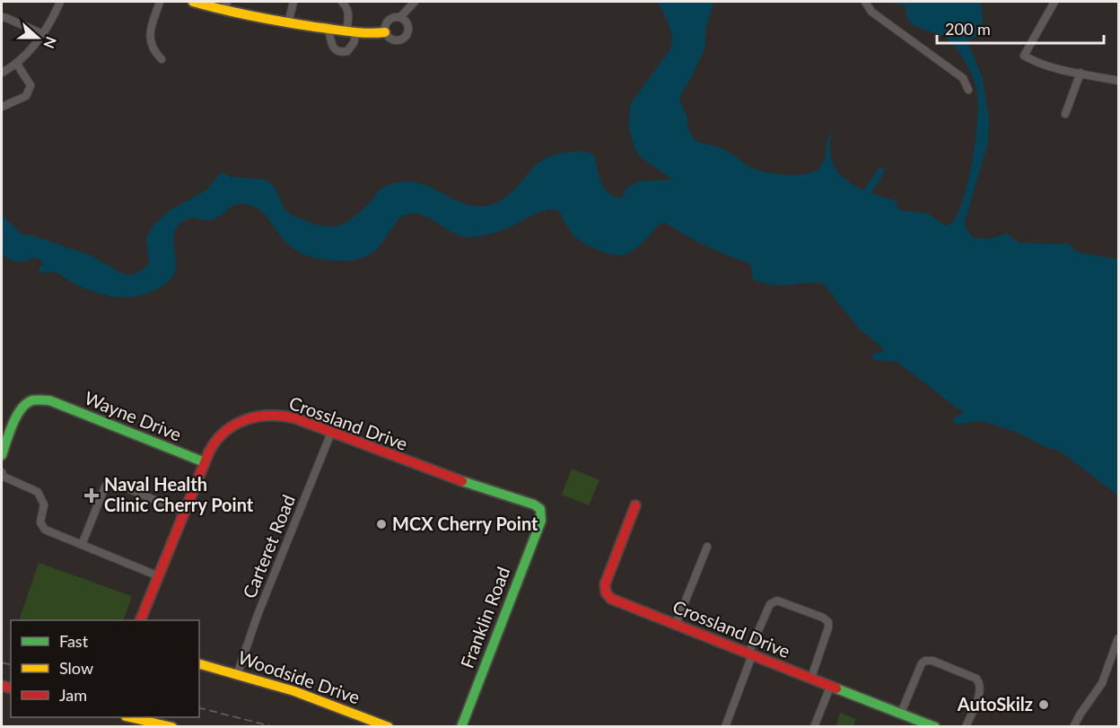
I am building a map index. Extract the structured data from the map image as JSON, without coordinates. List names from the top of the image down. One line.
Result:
{"streets":{"street":["Wayne Drive","Crossland Drive","Carteret Road","Franklin Road","Woodside Drive"]},"crossings":[["Wayne Drive","Crossland Drive"],["Crossland Drive","Carteret Road"],["Crossland Drive","Franklin Road"],["Carteret Road","Woodside Drive"]],"places":{"health":["Naval Health Clinic Cherry Point"],"other":["MCX Cherry Point","AutoSkilz"]},"legend":["Fast","Slow","Jam"],"scale_bar":"200 m","north":"right"}
